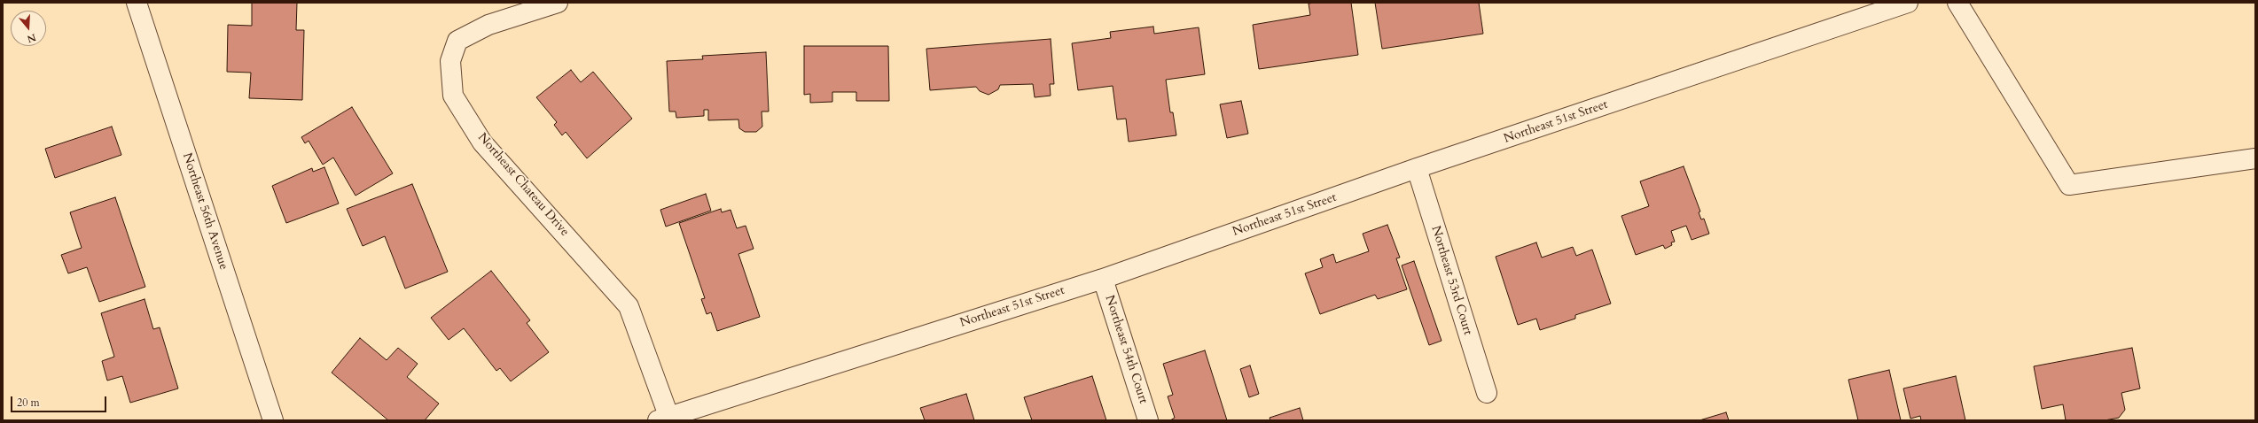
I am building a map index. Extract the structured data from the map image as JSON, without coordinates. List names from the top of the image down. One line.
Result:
{"streets":{"street":["Northeast 51st Street","Northeast Chateau Drive","Northeast 56th Avenue","Northeast 53rd Court","Northeast 54th Court"]},"crossings":[["Northeast 51st Street","Northeast Chateau Drive"],["Northeast 51st Street","Northeast 53rd Court"],["Northeast 51st Street","Northeast 54th Court"]],"scale_bar":"20 m","north":"bottom"}
